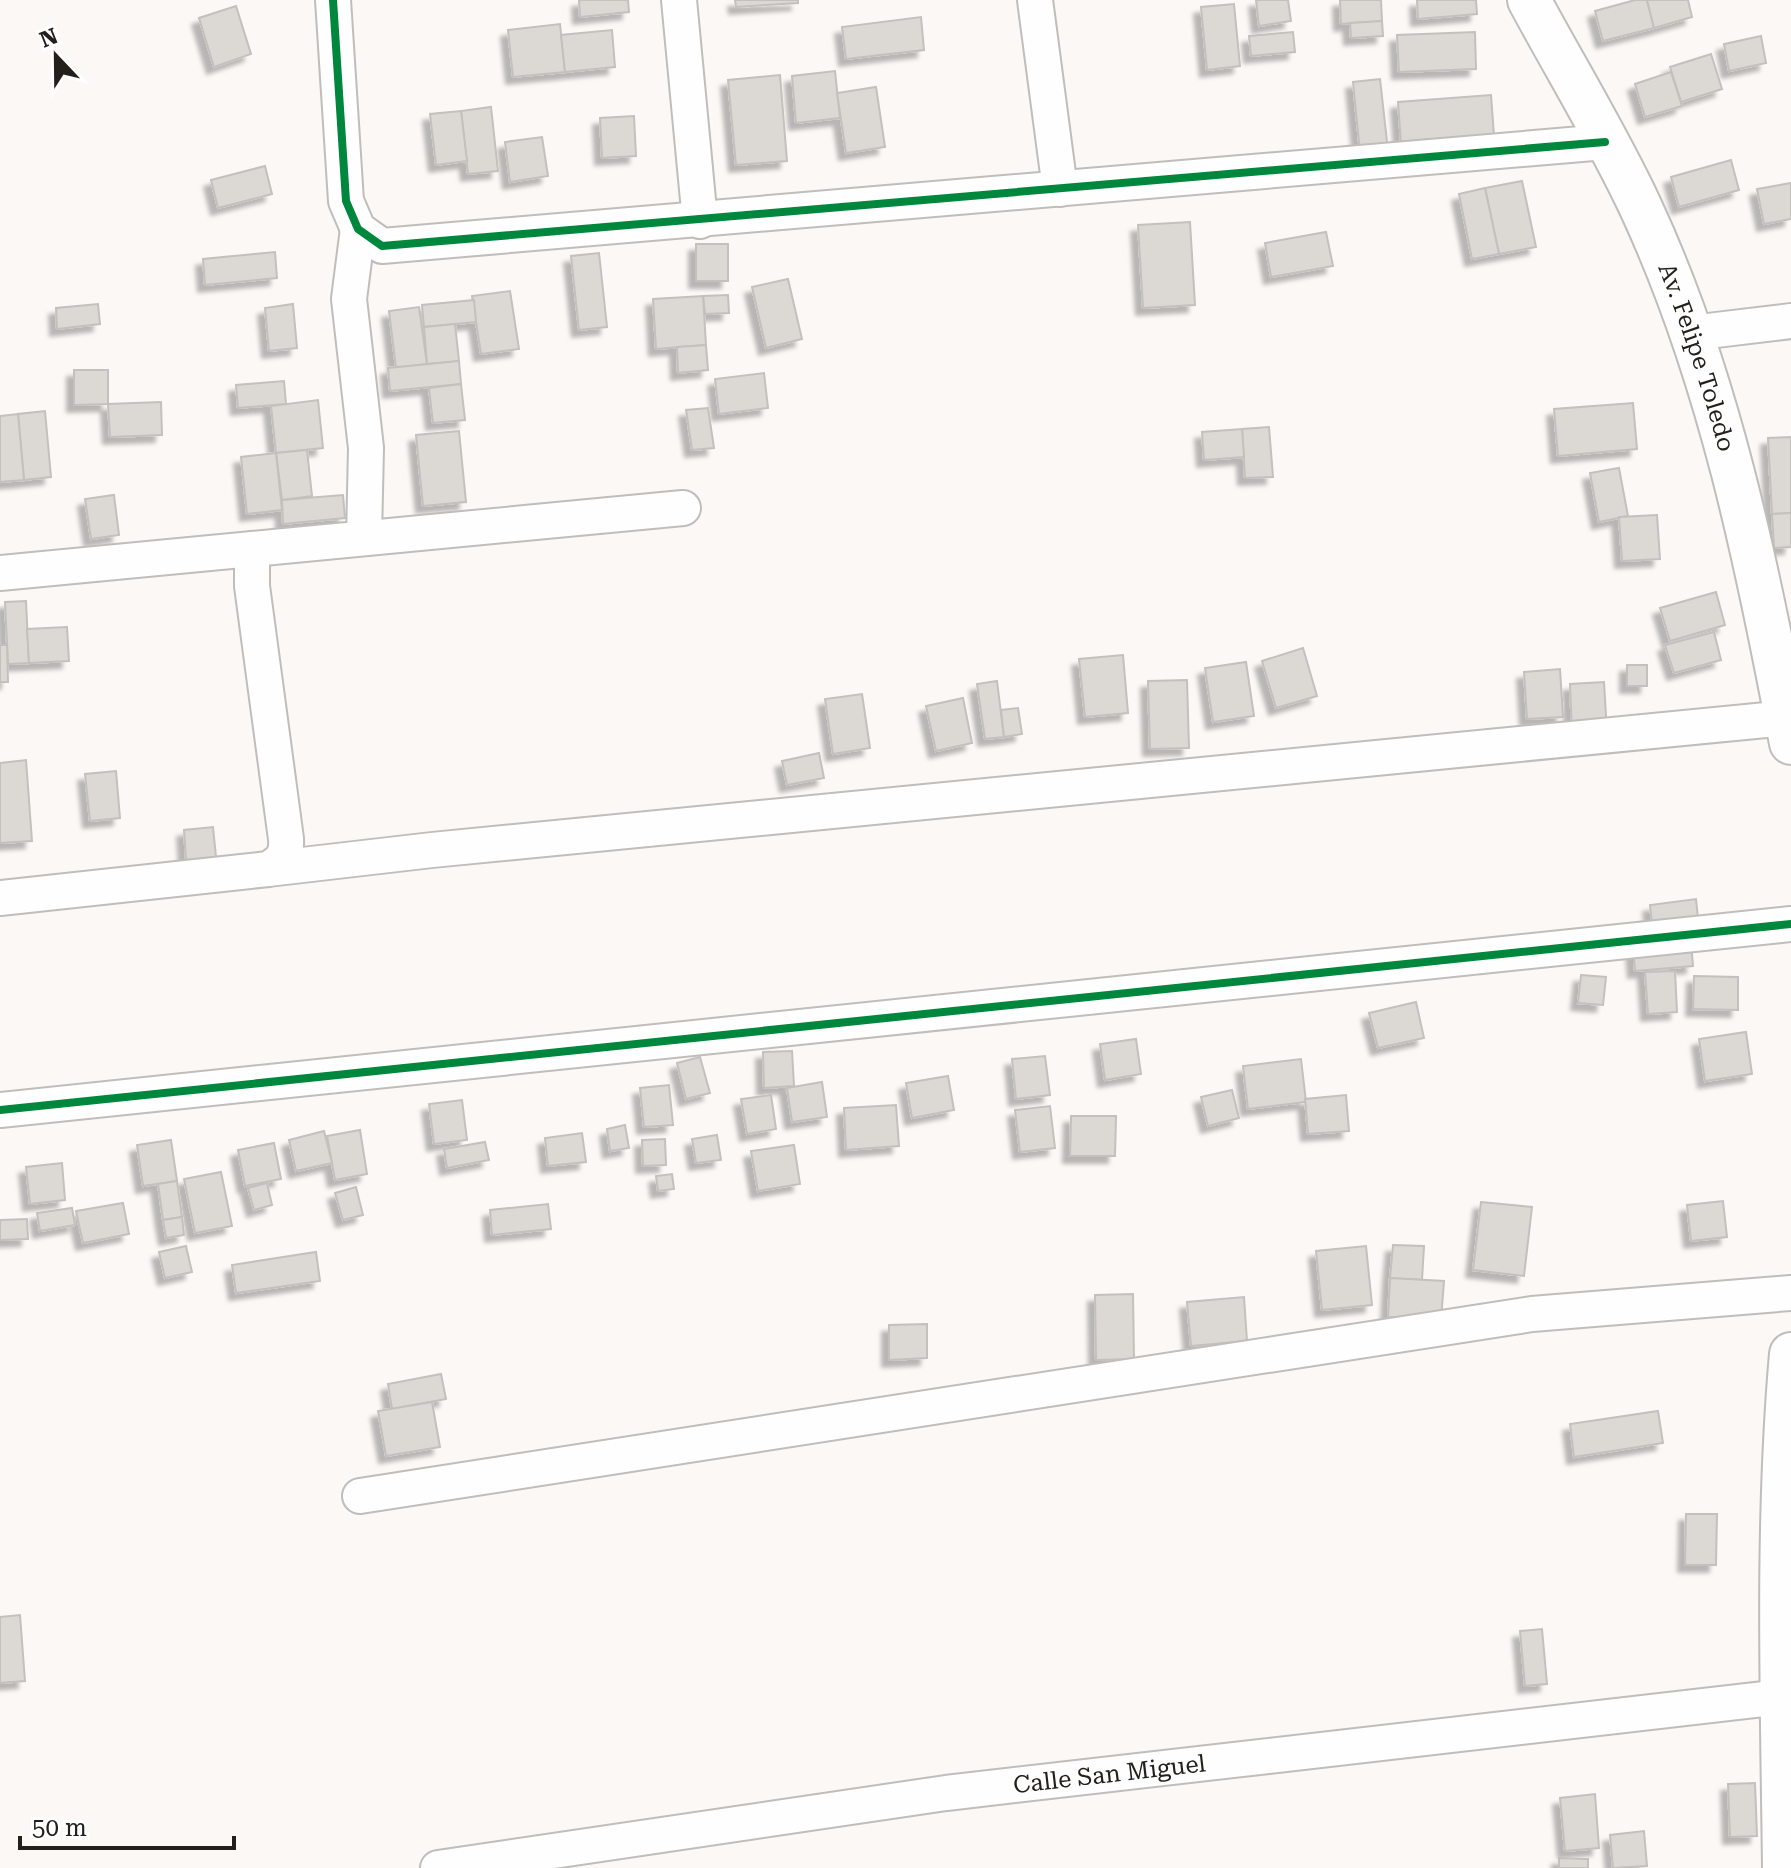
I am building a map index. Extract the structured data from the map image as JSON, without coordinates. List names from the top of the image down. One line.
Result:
{"streets":{"main road":["Av. Felipe Toledo"],"street":["Calle San Miguel"]},"scale_bar":"50 m","north":"top"}
